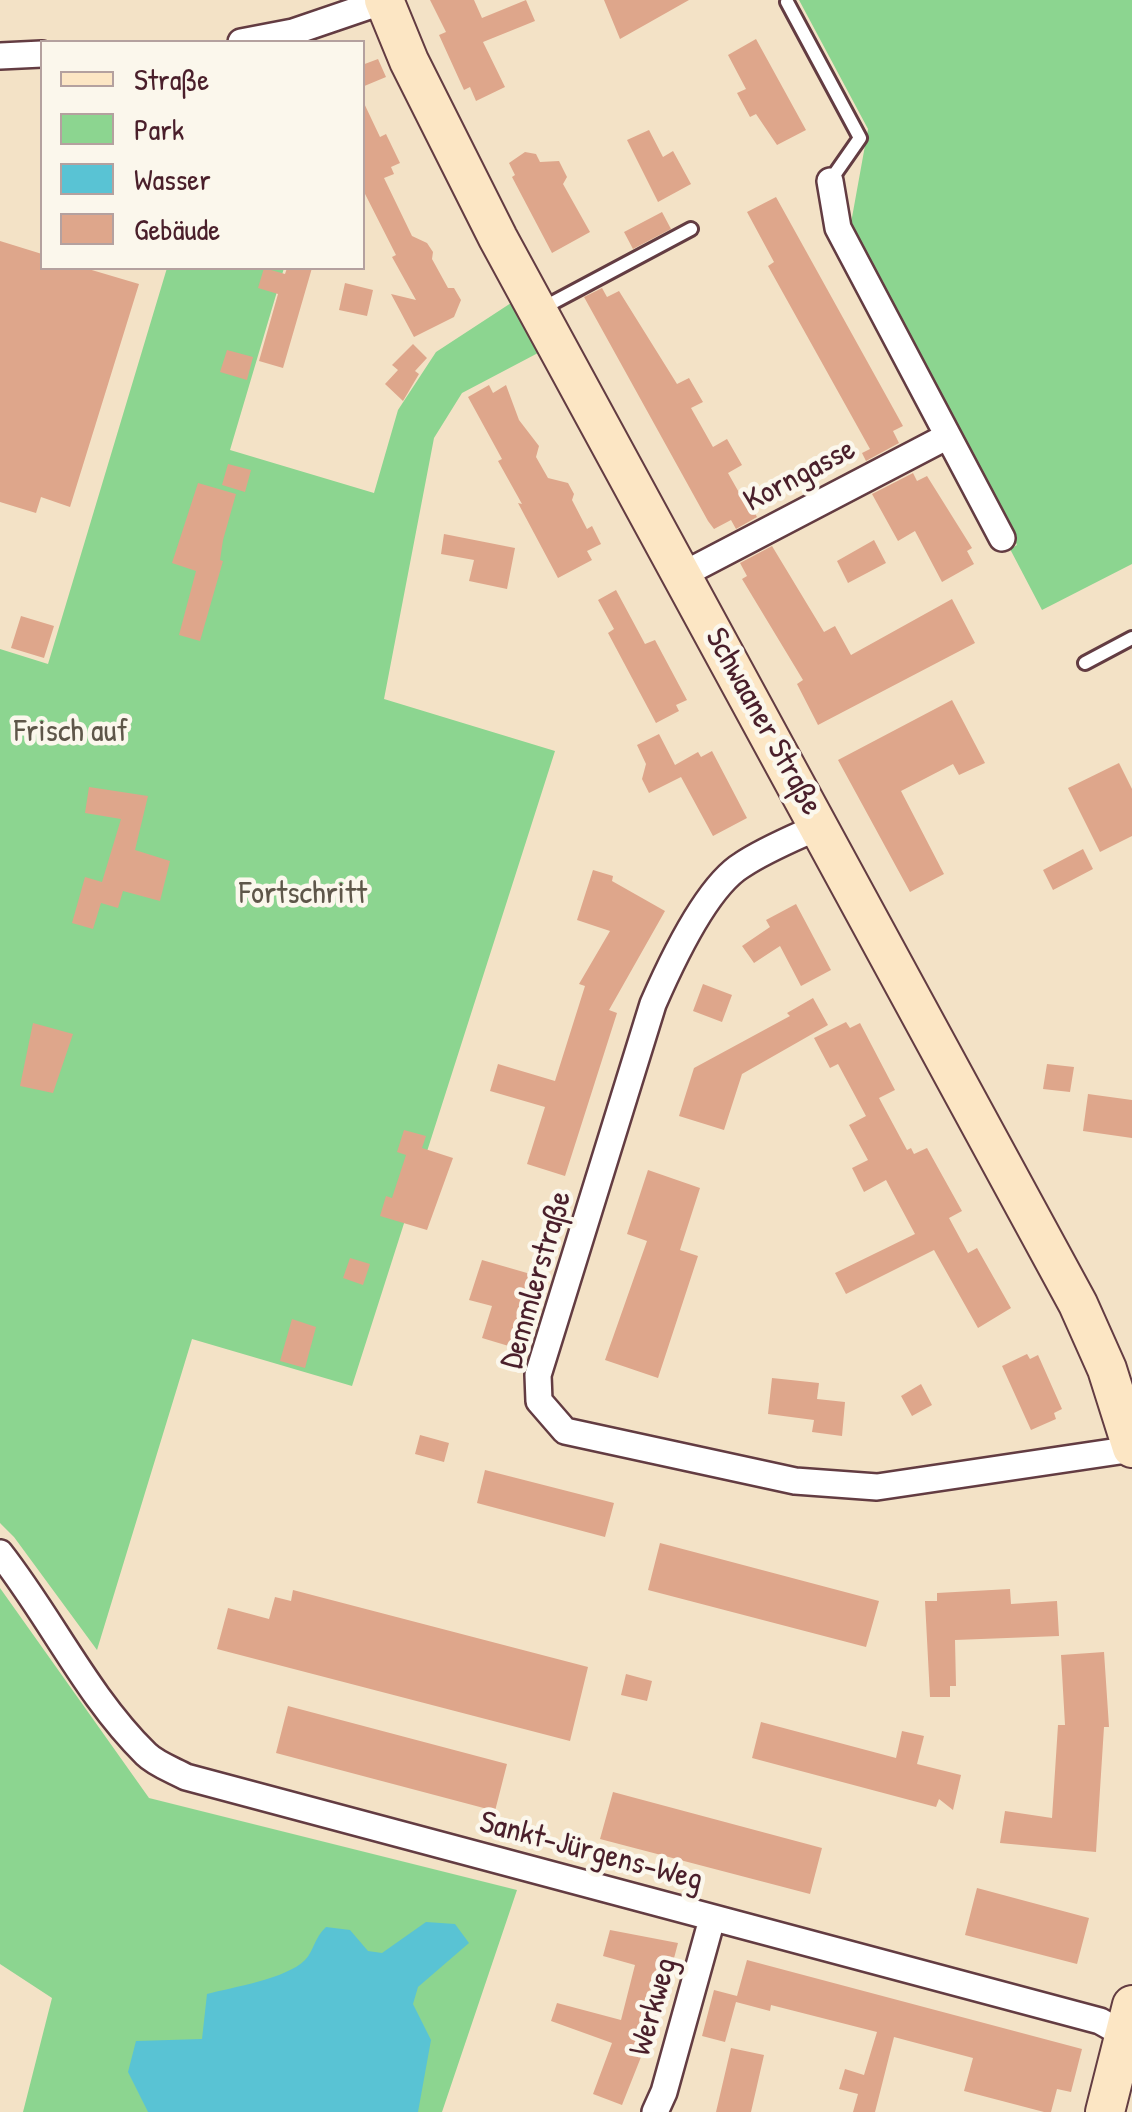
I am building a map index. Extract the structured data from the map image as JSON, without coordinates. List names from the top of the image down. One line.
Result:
{"streets":{"main road":["Schwaaner Straße"],"street":["Korngasse","Demmlerstraße","Sankt-Jürgens-Weg","Werkweg"]},"crossings":[["Korngasse","Schwaaner Straße"],["Schwaaner Straße","Demmlerstraße"],["Sankt-Jürgens-Weg","Werkweg"]],"parks":["Frisch auf","Fortschritt"],"legend":["Straße","Park","Wasser","Gebäude"]}
